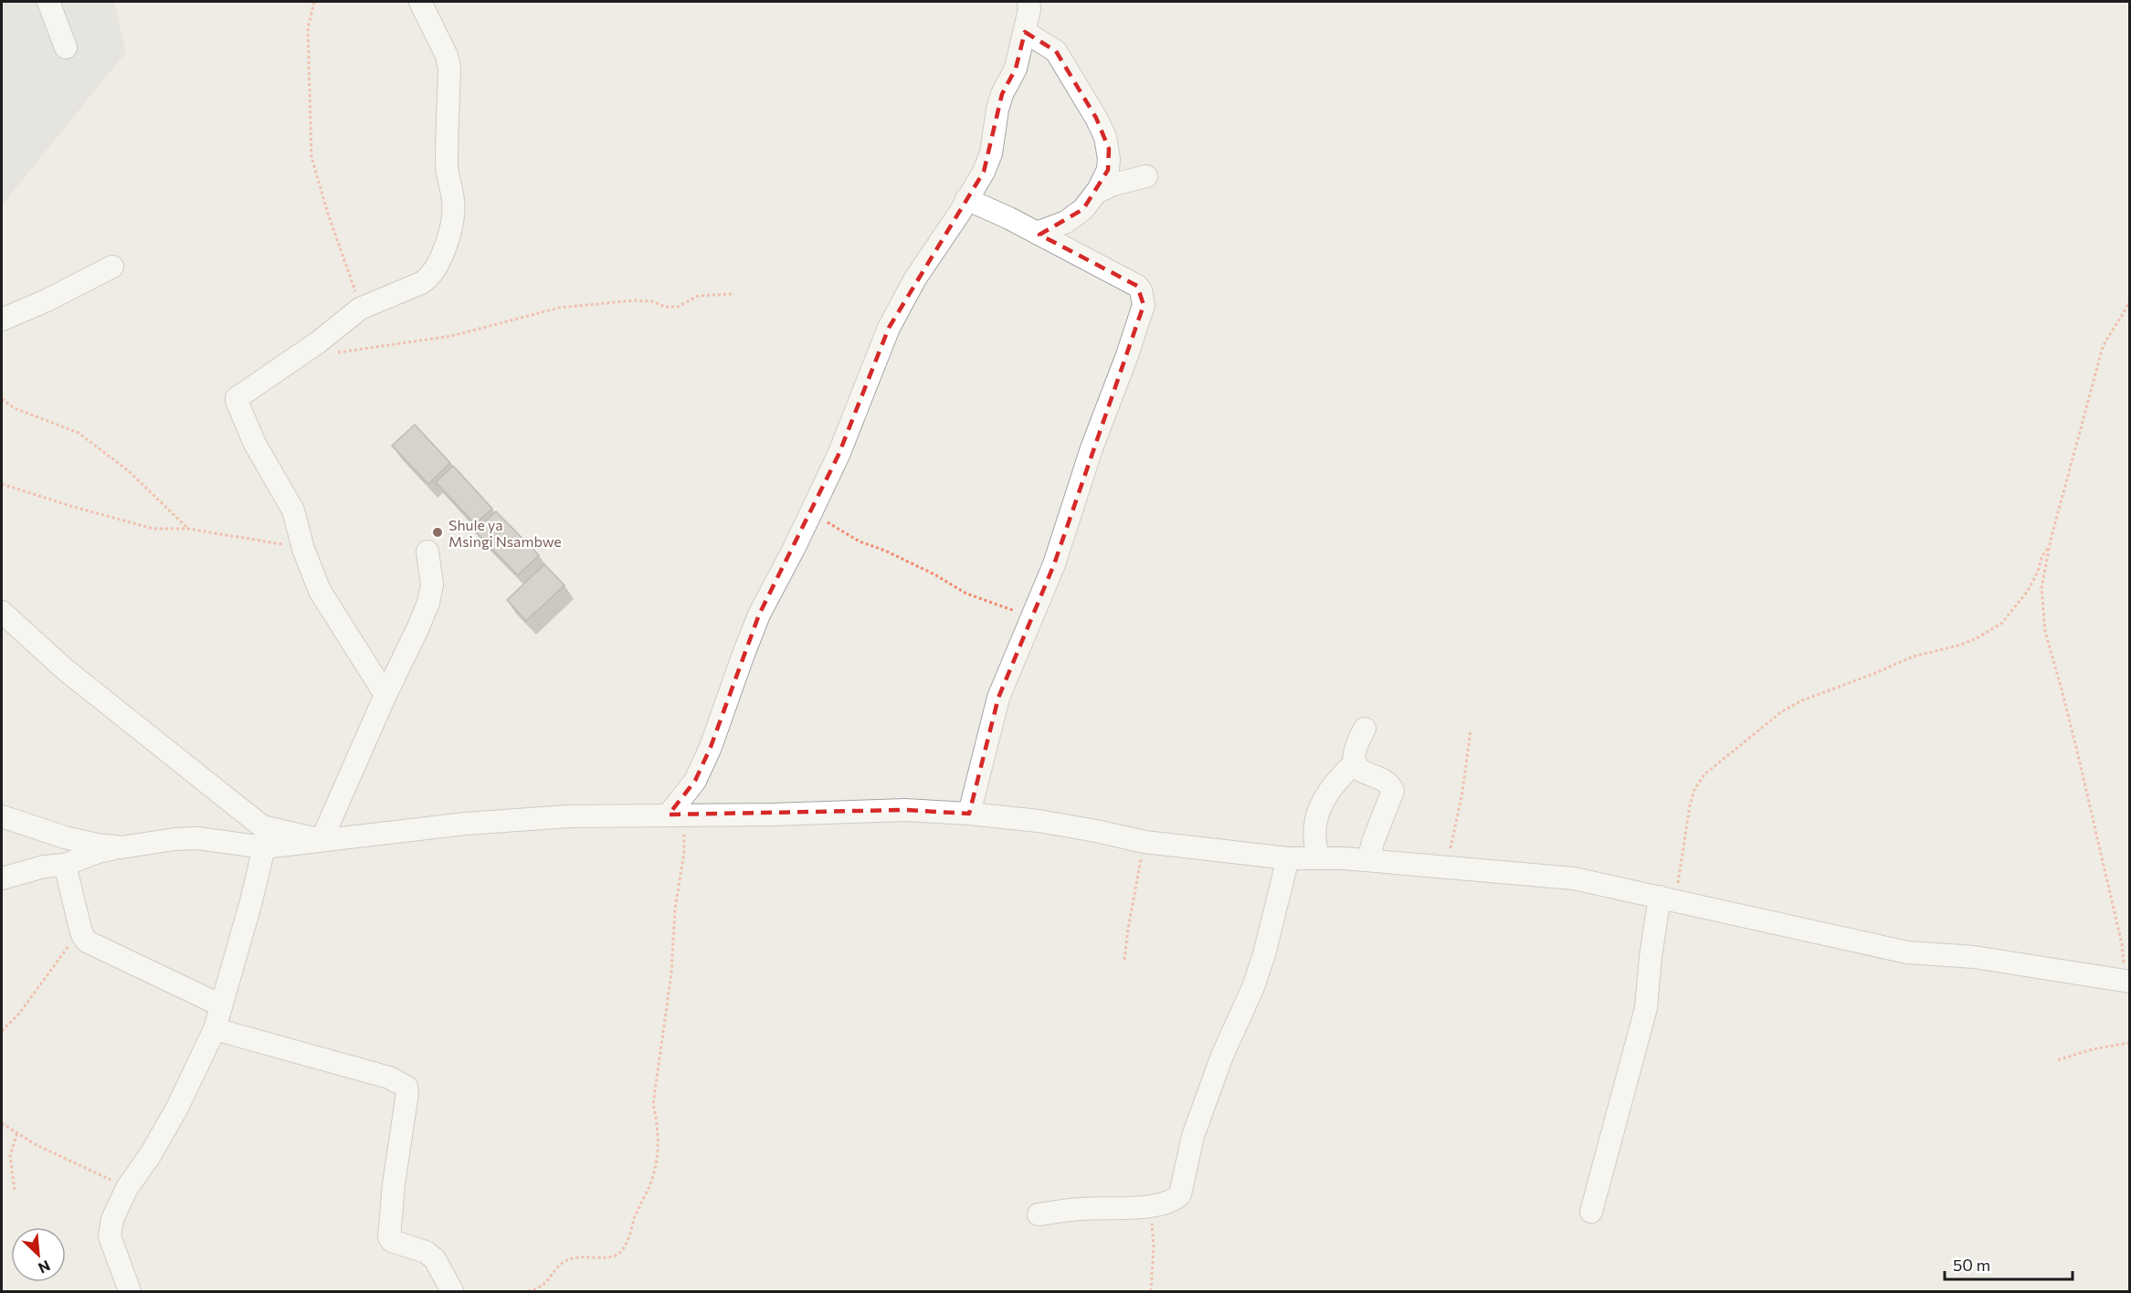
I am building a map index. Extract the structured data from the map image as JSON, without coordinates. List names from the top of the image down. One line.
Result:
{"places":["Shule ya Msingi Nsambwe"],"scale_bar":"50 m","north":"bottom right"}
